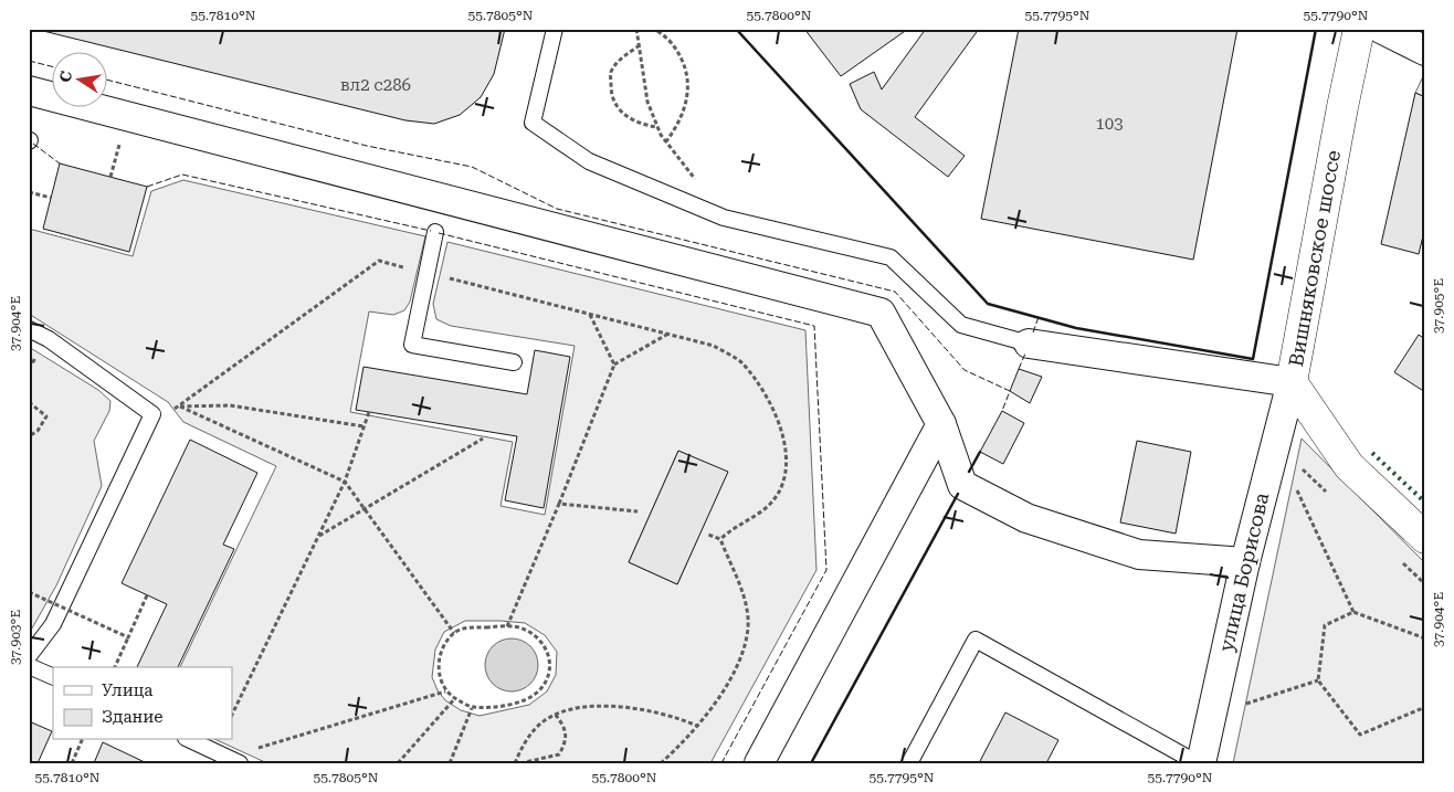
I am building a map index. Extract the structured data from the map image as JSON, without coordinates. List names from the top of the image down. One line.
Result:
{"streets":{"street":["Вишняковское шоссе","улица Борисова"]},"crossings":[["Вишняковское шоссе","улица Борисова"]],"house_numbers":["вл2 с286","103"],"legend":["Улица","Здание"],"north":"left","coordinates":["55.7810°N","55.7805°N","55.7800°N","55.7795°N","55.7790°N","37.905°E","37.904°E","37.903°E"]}
